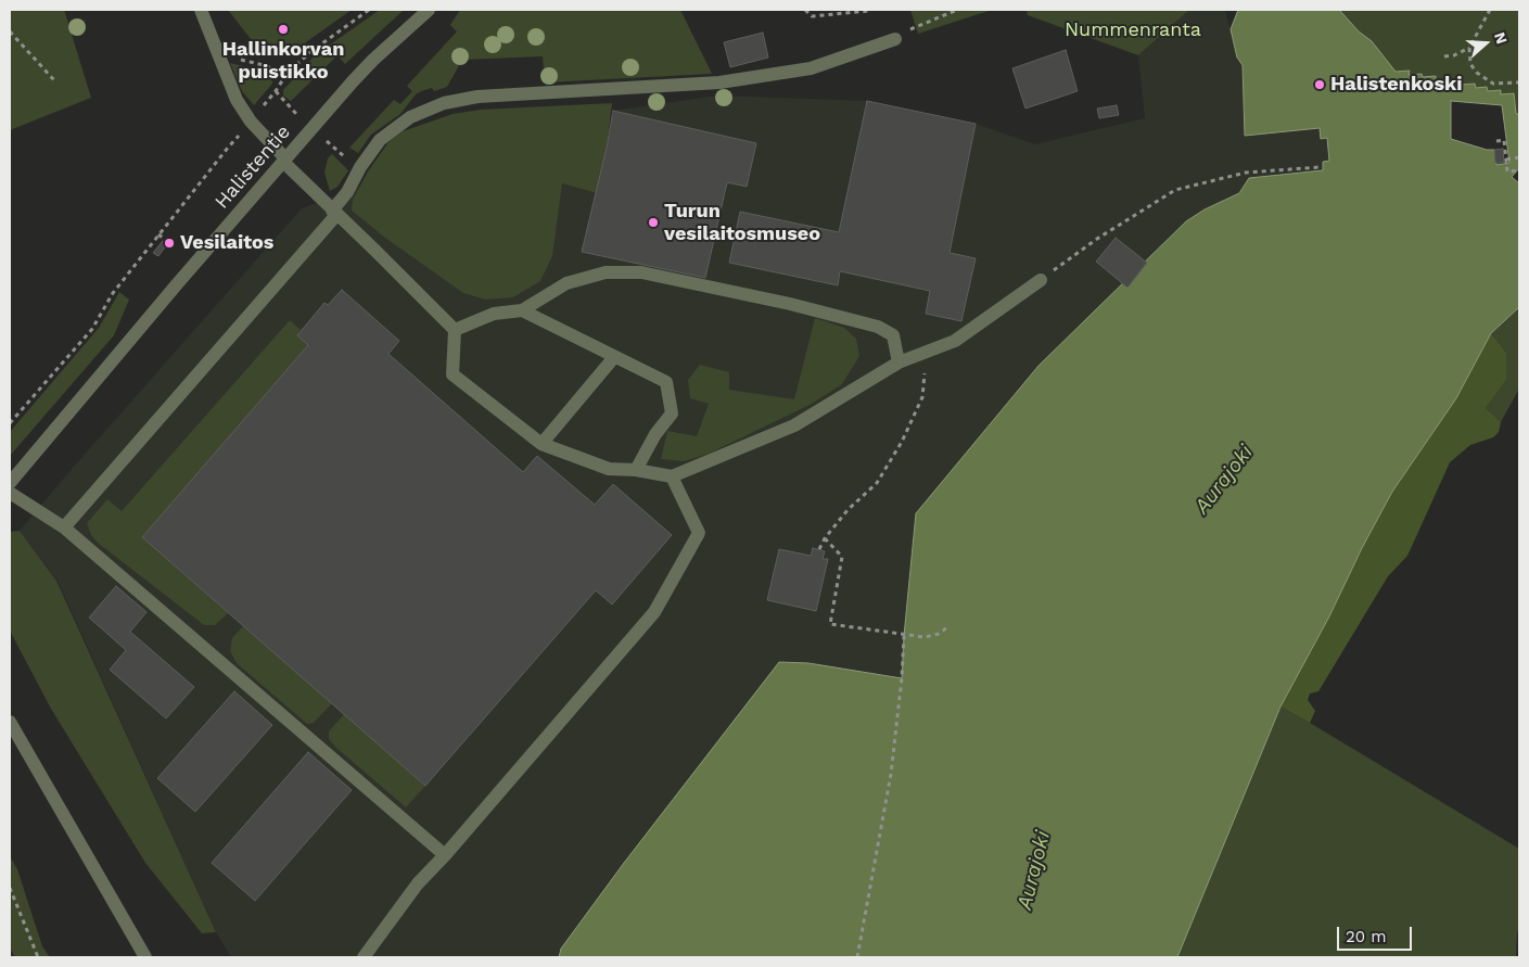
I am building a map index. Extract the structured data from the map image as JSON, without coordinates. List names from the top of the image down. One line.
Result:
{"streets":{"street":["Halistentie"]},"water":["Aurajoki"],"parks":["Nummenranta"],"places":["Hallinkorvan puistikko","Halistenkoski","Turun vesilaitosmuseo","Vesilaitos"],"scale_bar":"20 m","north":"right"}
